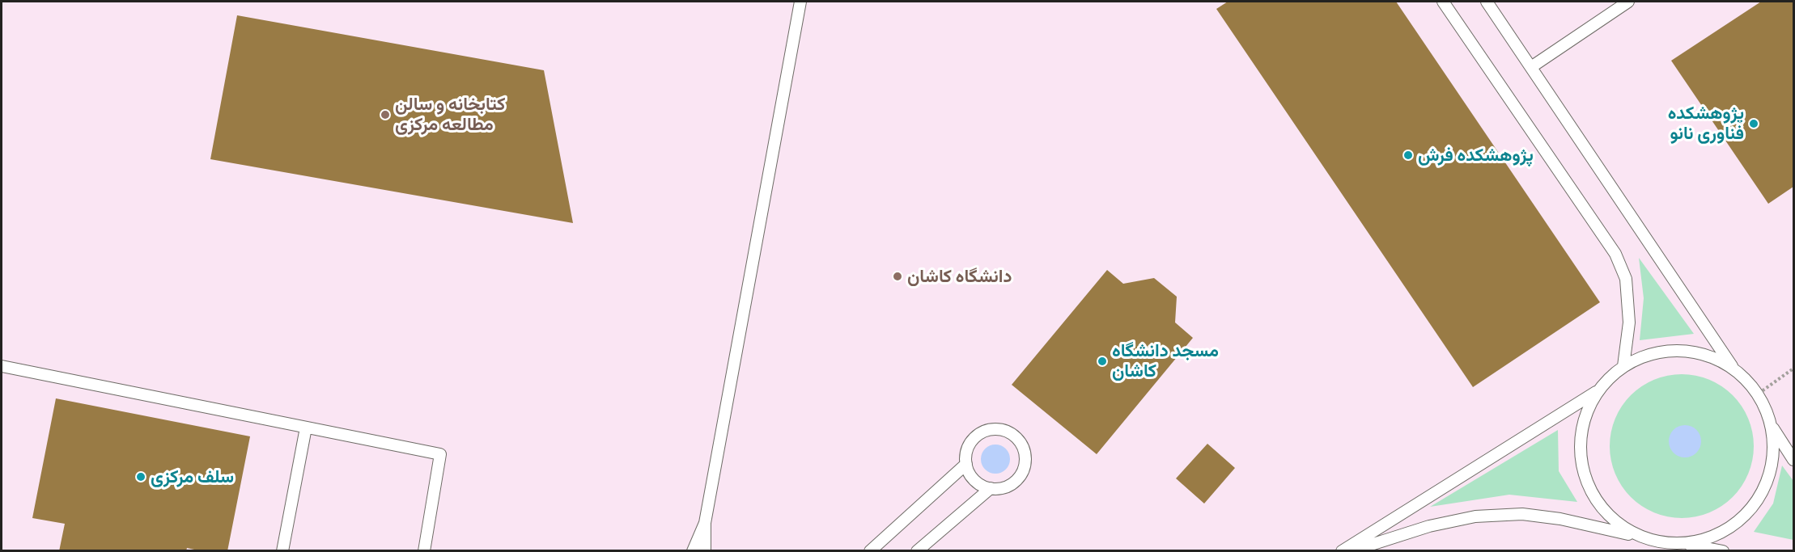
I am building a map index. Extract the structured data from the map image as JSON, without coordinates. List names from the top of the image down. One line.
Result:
{"places":["کتابخانه و سالن مطالعه مرکزی","پژوهشکده فناوری نانو","پژوهشکده فرش","دانشگاه کاشان","مسجد دانشگاه کاشان","سلف مرکزی"]}
